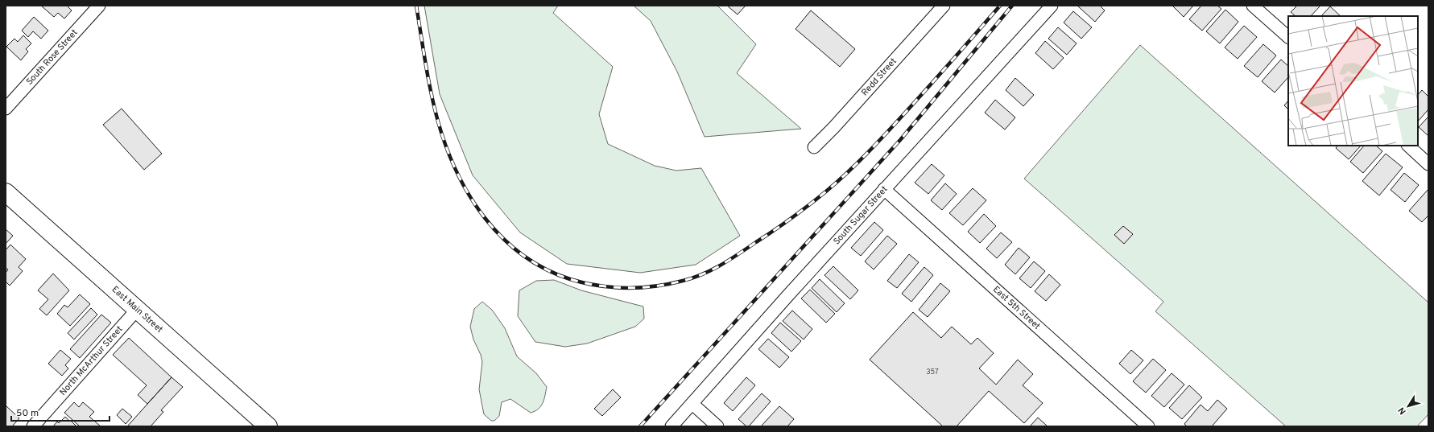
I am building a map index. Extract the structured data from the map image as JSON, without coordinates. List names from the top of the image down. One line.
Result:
{"streets":{"main road":["East Main Street"],"street":["South Rose Street","Redd Street","South Sugar Street","East 5th Street","North McArthur Street"]},"crossings":[["South Sugar Street","East 5th Street"],["East Main Street","North McArthur Street"]],"house_numbers":["357"],"scale_bar":"50 m","north":"bottom left"}
